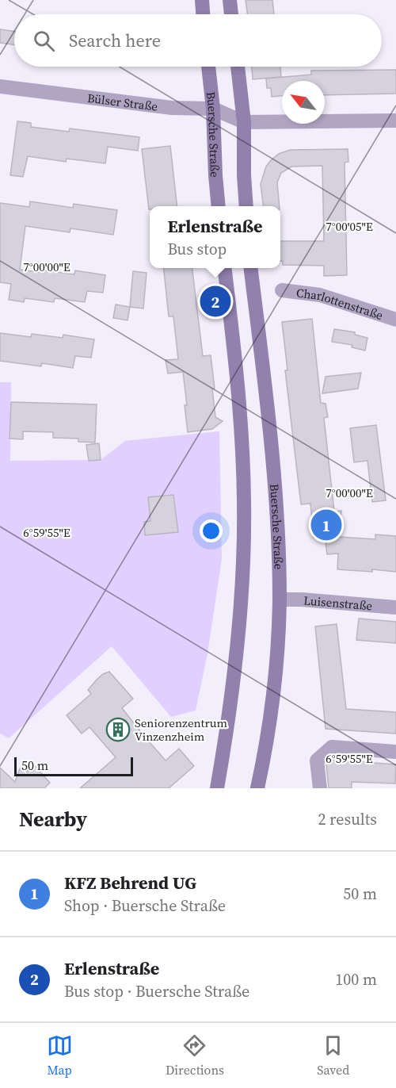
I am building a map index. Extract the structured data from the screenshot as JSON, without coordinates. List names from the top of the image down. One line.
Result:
{"streets":{"main road":["Buersche Straße"],"street":["Bülser Straße","Charlottenstraße","Luisenstraße"]},"crossings":[["Bülser Straße","Buersche Straße"],["Buersche Straße","Luisenstraße"]],"places":{"building":["Seniorenzentrum Vinzenzheim"]},"scale_bar":"50 m","north":"top left","page":{"search":"Search here","popup":["Erlenstraße","Bus stop"],"pins":["2","1"],"scale":"50 m","heading":["Nearby","2 results"],"list":[{"mark":"1","name":"KFZ Behrend UG","note":"Shop · Buersche Straße","value":"50 m"},{"mark":"2","name":"Erlenstraße","note":"Bus stop · Buersche Straße","value":"100 m"}],"nav":["Map","Directions","Saved"]},"coordinates":["7°00'05\"E","7°00'00\"E","6°59'55\"E"]}
